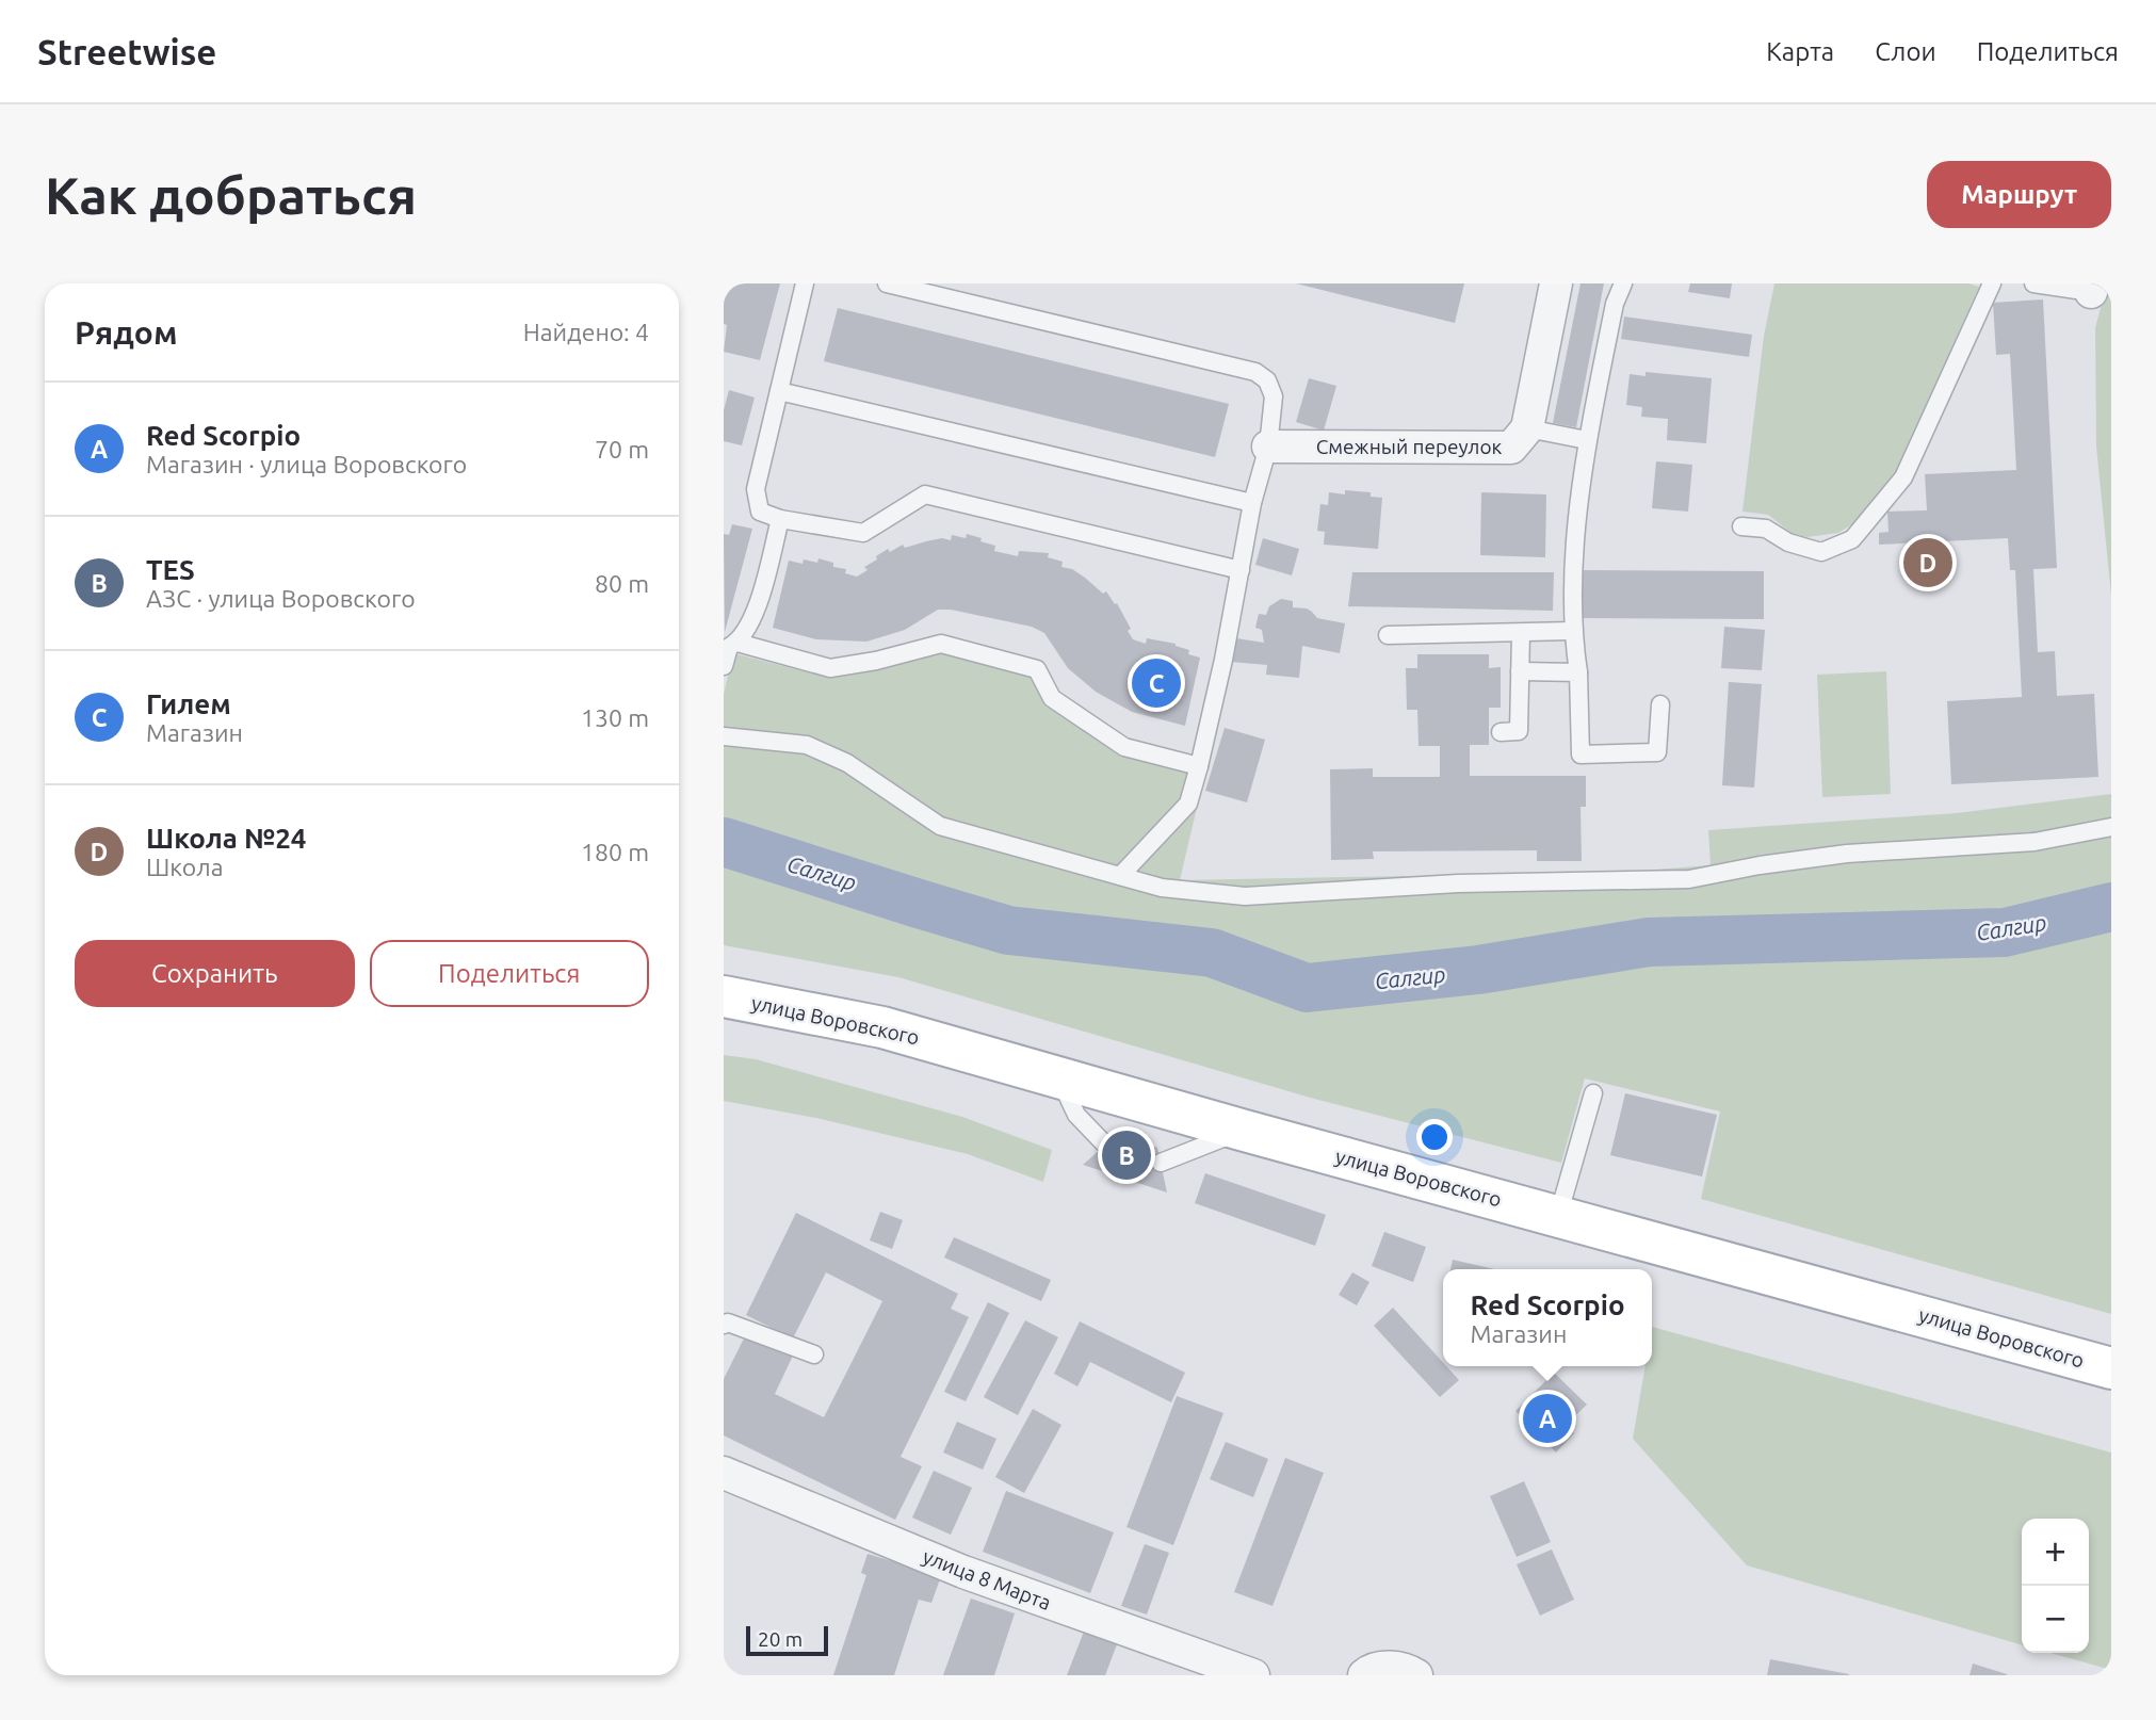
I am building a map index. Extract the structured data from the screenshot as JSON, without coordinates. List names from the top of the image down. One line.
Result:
{"streets":{"main road":["улица Воровского"],"street":["Смежный переулок","улица 8 Марта"]},"water":["Салгир"],"scale_bar":"20 m","page":{"header":"Streetwise","nav":["Карта","Слои","Поделиться"],"buttons":["Маршрут",["Сохранить","Поделиться"]],"title":"Как добраться","heading":["Рядом","Найдено: 4"],"list":[{"mark":"A","name":"Red Scorpio","note":"Магазин · улица Воровского","value":"70 m"},{"mark":"B","name":"TES","note":"АЗС · улица Воровского","value":"80 m"},{"mark":"C","name":"Гилем","note":"Магазин","value":"130 m"},{"mark":"D","name":"Школа №24","note":"Школа","value":"180 m"}],"pins":["D","C","B","A"],"popup":["Red Scorpio","Магазин"],"map_buttons":["+","−"],"scale":"20 m"}}
